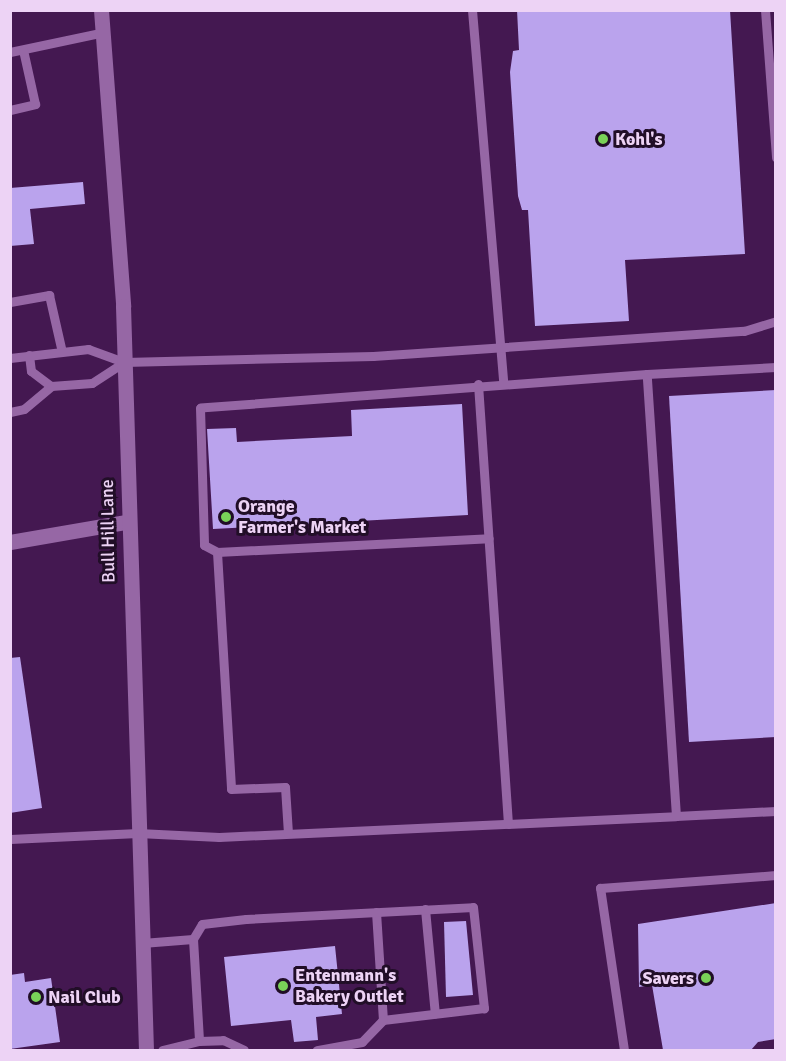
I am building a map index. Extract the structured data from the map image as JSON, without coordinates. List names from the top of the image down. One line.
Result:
{"streets":{"main road":["Bull Hill Lane"]},"places":["Kohl's","Orange Farmer's Market","Savers","Entenmann's Bakery Outlet","Nail Club"]}
